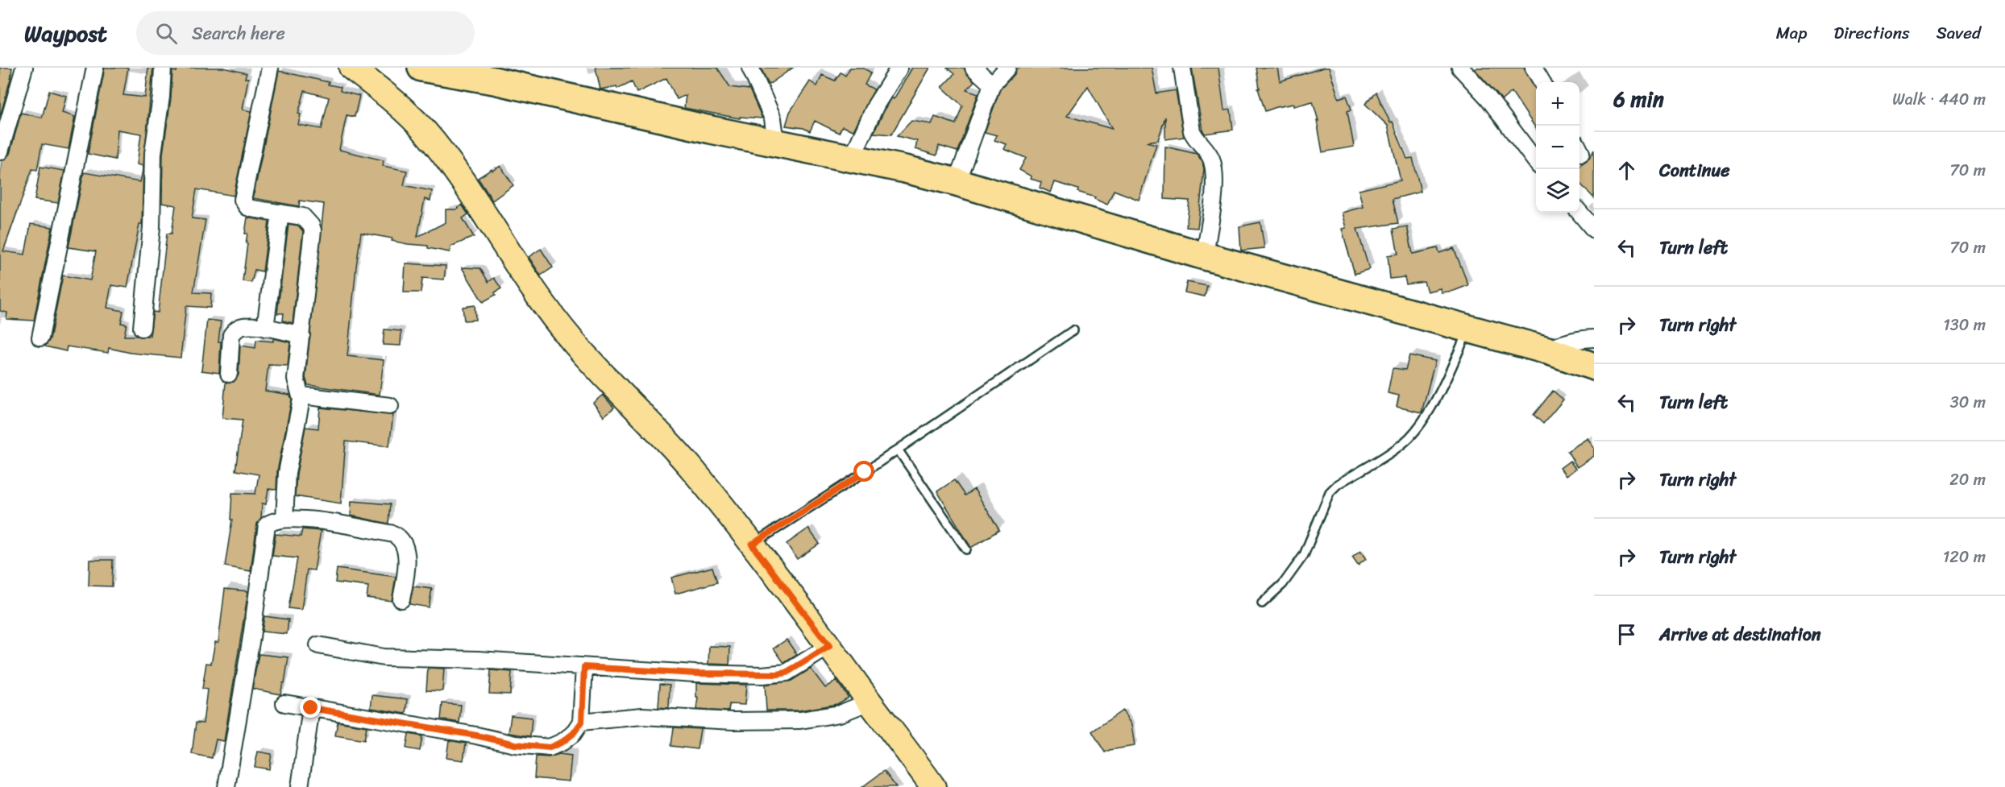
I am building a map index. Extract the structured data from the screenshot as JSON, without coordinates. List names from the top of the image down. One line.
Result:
{"page":{"header":"Waypost","search":"Search here","nav":["Map","Directions","Saved"],"heading":["6 min","Walk · 440 m"],"map_buttons":["+","−"],"list":[["Continue","70 m"],["Turn left","70 m"],["Turn right","130 m"],["Turn left","30 m"],["Turn right","20 m"],["Turn right","120 m"],"Arrive at destination"]}}
